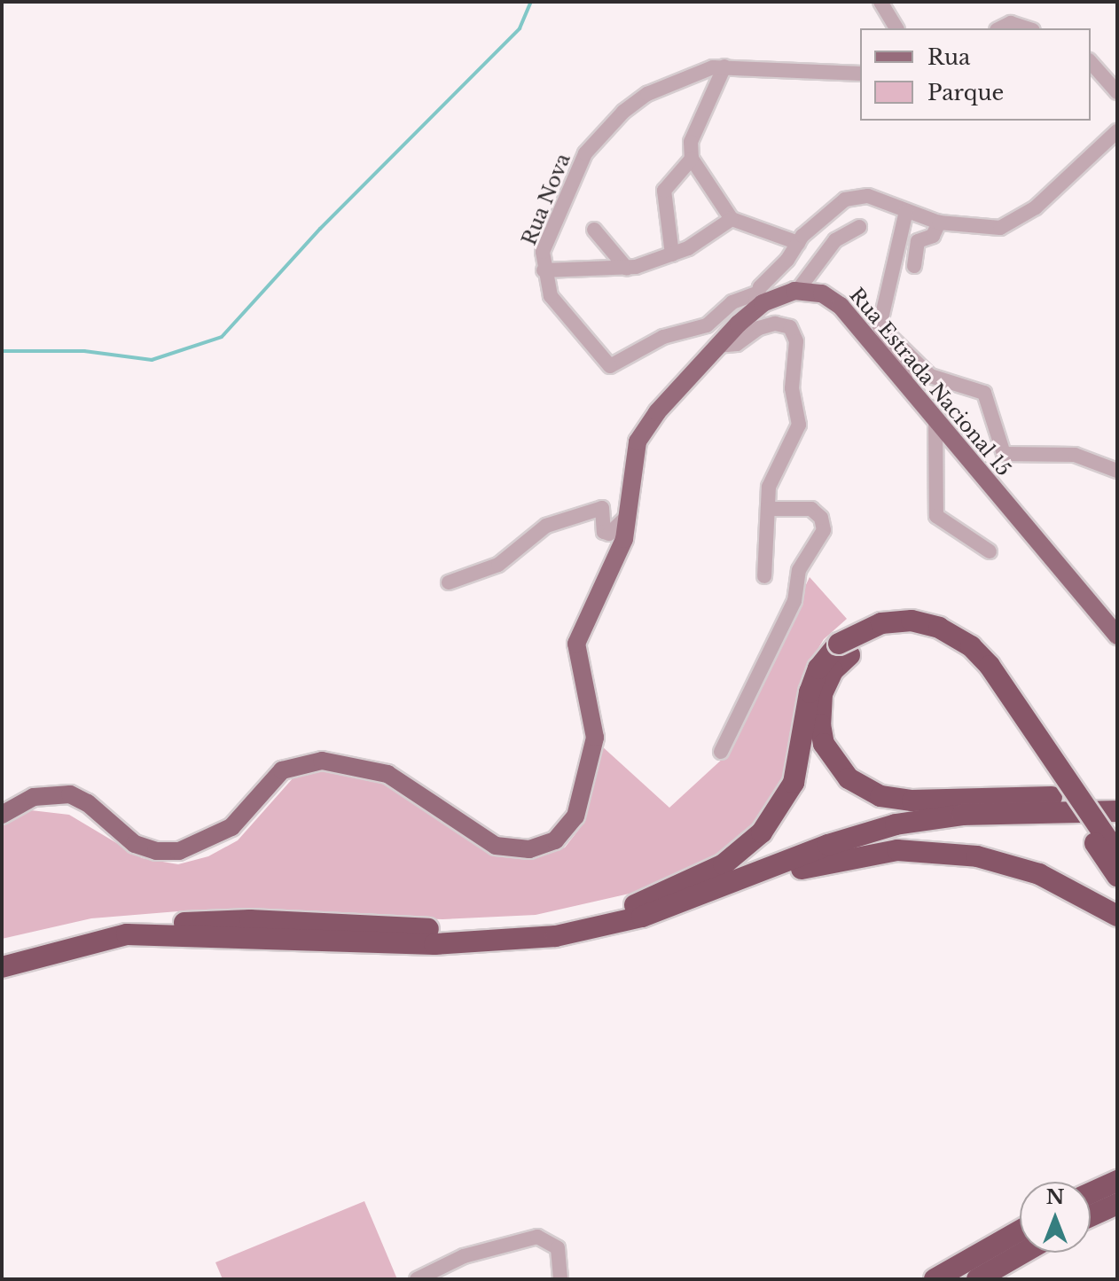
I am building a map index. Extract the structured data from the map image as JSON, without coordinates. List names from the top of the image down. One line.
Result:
{"streets":{"main road":["Rua Estrada Nacional 15"],"street":["Rua Nova"]},"legend":["Rua","Parque"],"north":"top"}
